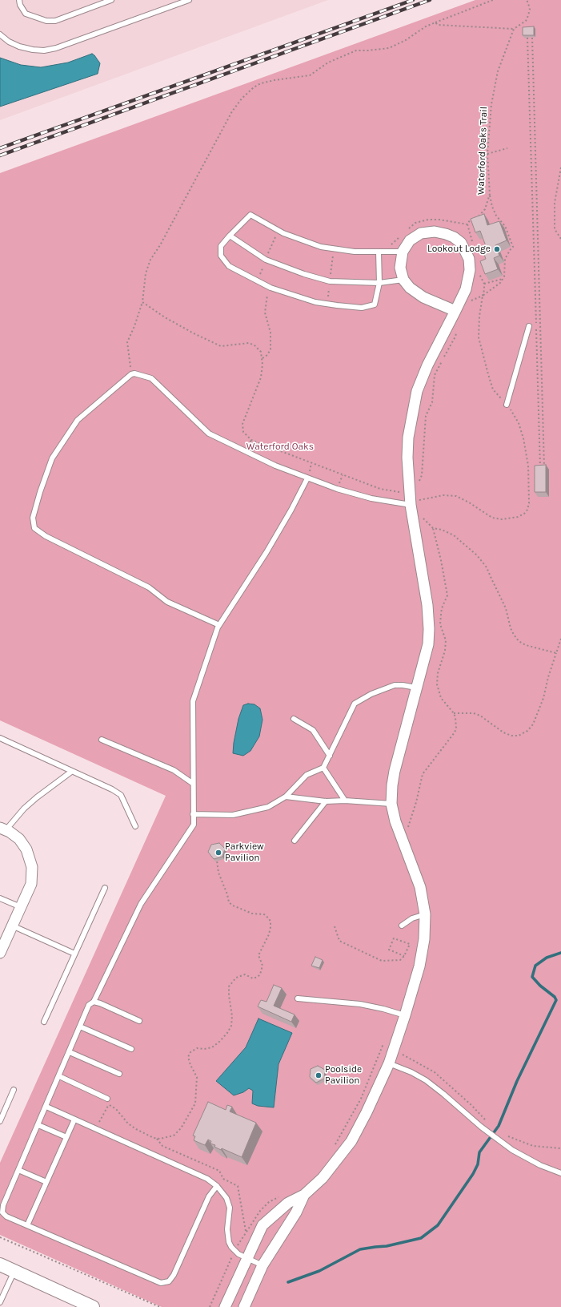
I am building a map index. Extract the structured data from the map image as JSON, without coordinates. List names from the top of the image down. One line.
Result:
{"streets":{"path":["Waterford Oaks Trail"]},"parks":["Waterford Oaks"],"places":["Lookout Lodge","Parkview Pavilion","Poolside Pavilion"]}
